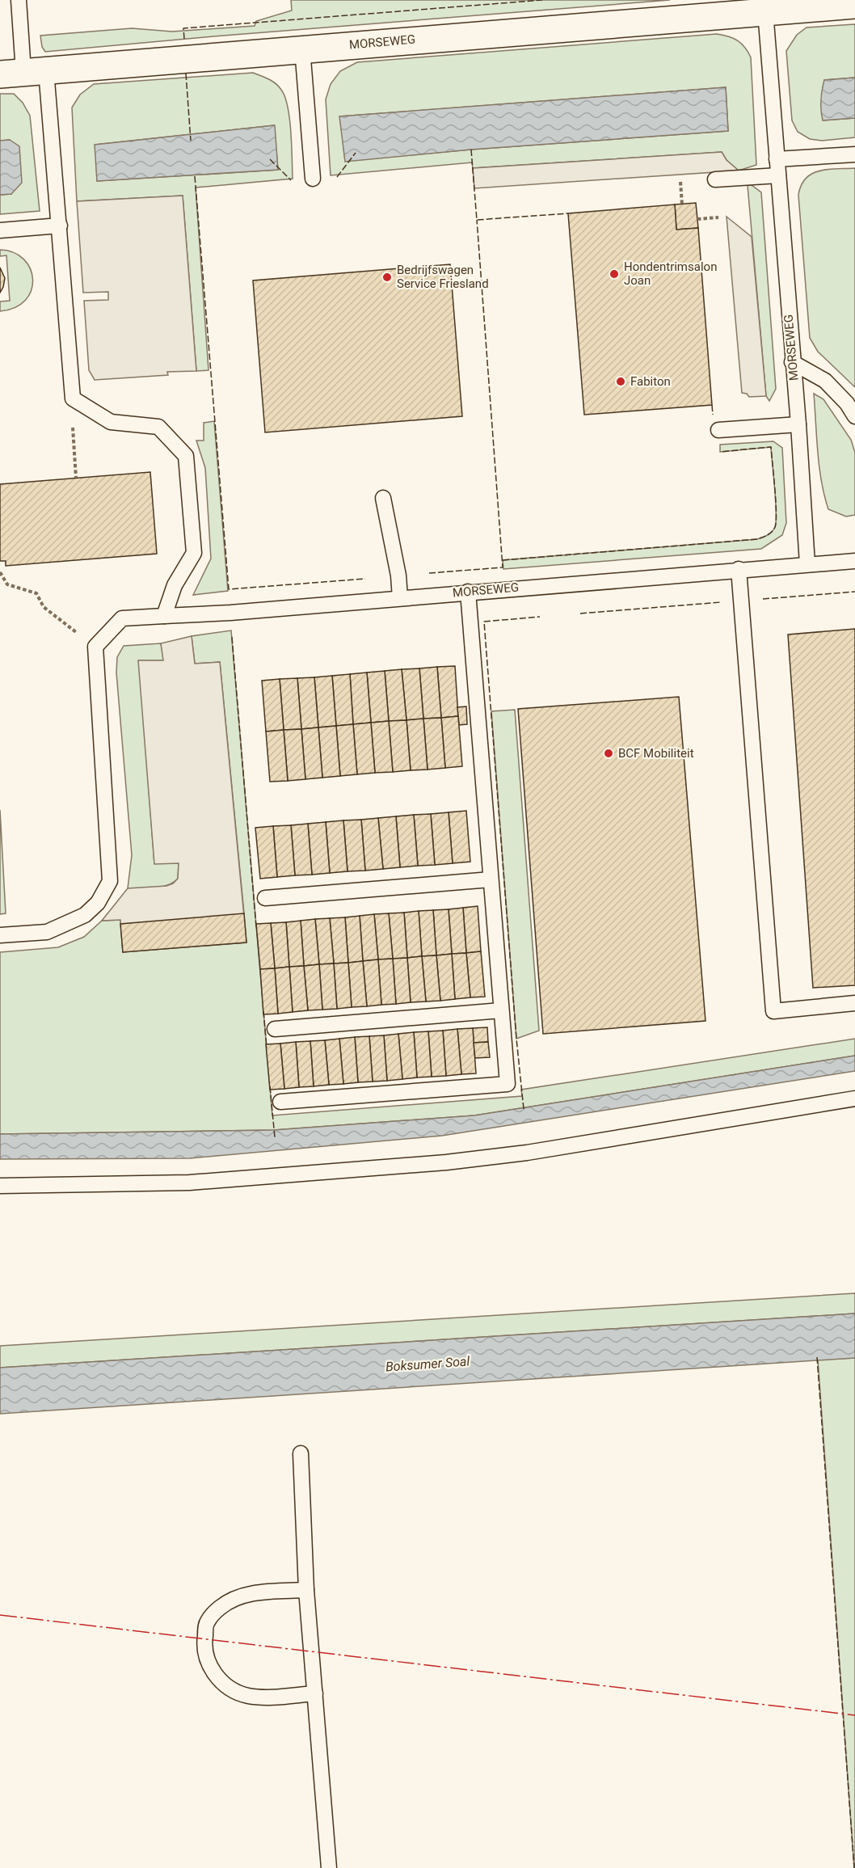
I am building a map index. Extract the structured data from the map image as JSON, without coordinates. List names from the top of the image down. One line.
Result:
{"streets":{"street":["MORSEWEG"]},"water":["Boksumer Soal"],"places":["Hondentrimsalon Joan","Bedrijfswagen Service Friesland","Fabiton","BCF Mobiliteit"]}
